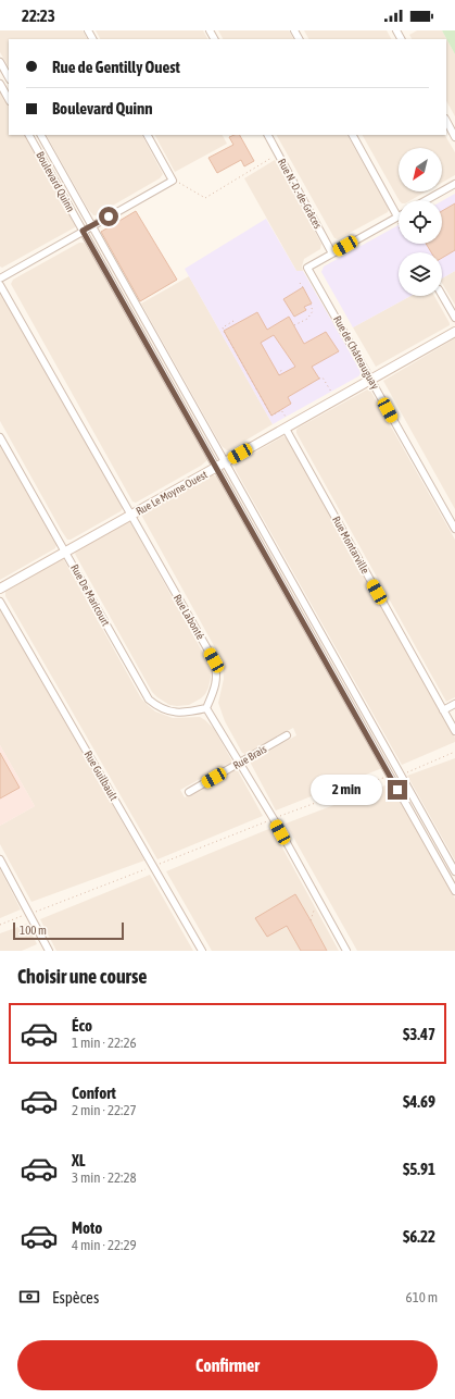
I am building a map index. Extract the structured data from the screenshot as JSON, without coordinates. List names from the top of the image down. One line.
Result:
{"streets":{"street":["Boulevard Quinn","Rue N.-D.-de-Grâces","Rue de Châteauguay","Rue Le Moyne Ouest","Rue Montarville","Rue De Maricourt","Rue Labonté","Rue Brais","Rue Guilbault"]},"crossings":[["Boulevard Quinn","Rue Le Moyne Ouest"],["Rue N.-D.-de-Grâces","Rue de Châteauguay"],["Rue de Châteauguay","Rue Le Moyne Ouest"],["Rue Le Moyne Ouest","Rue Montarville"],["Rue Le Moyne Ouest","Rue De Maricourt"],["Rue Le Moyne Ouest","Rue Labonté"],["Rue De Maricourt","Rue Labonté"]],"scale_bar":"100 m","north":"bottom left","page":{"status":"22:23","banner":["Rue de Gentilly Ouest","Boulevard Quinn"],"bubble":"2 min","scale":"100 m","heading":"Choisir une course","list":[{"name":"Éco","note":"1 min · 22:26","value":"$3.47"},{"name":"Confort","note":"2 min · 22:27","value":"$4.69"},{"name":"XL","note":"3 min · 22:28","value":"$5.91"},{"name":"Moto","note":"4 min · 22:29","value":"$6.22"}],"pay":["Espèces","610 m"],"buttons":"Confirmer"}}
